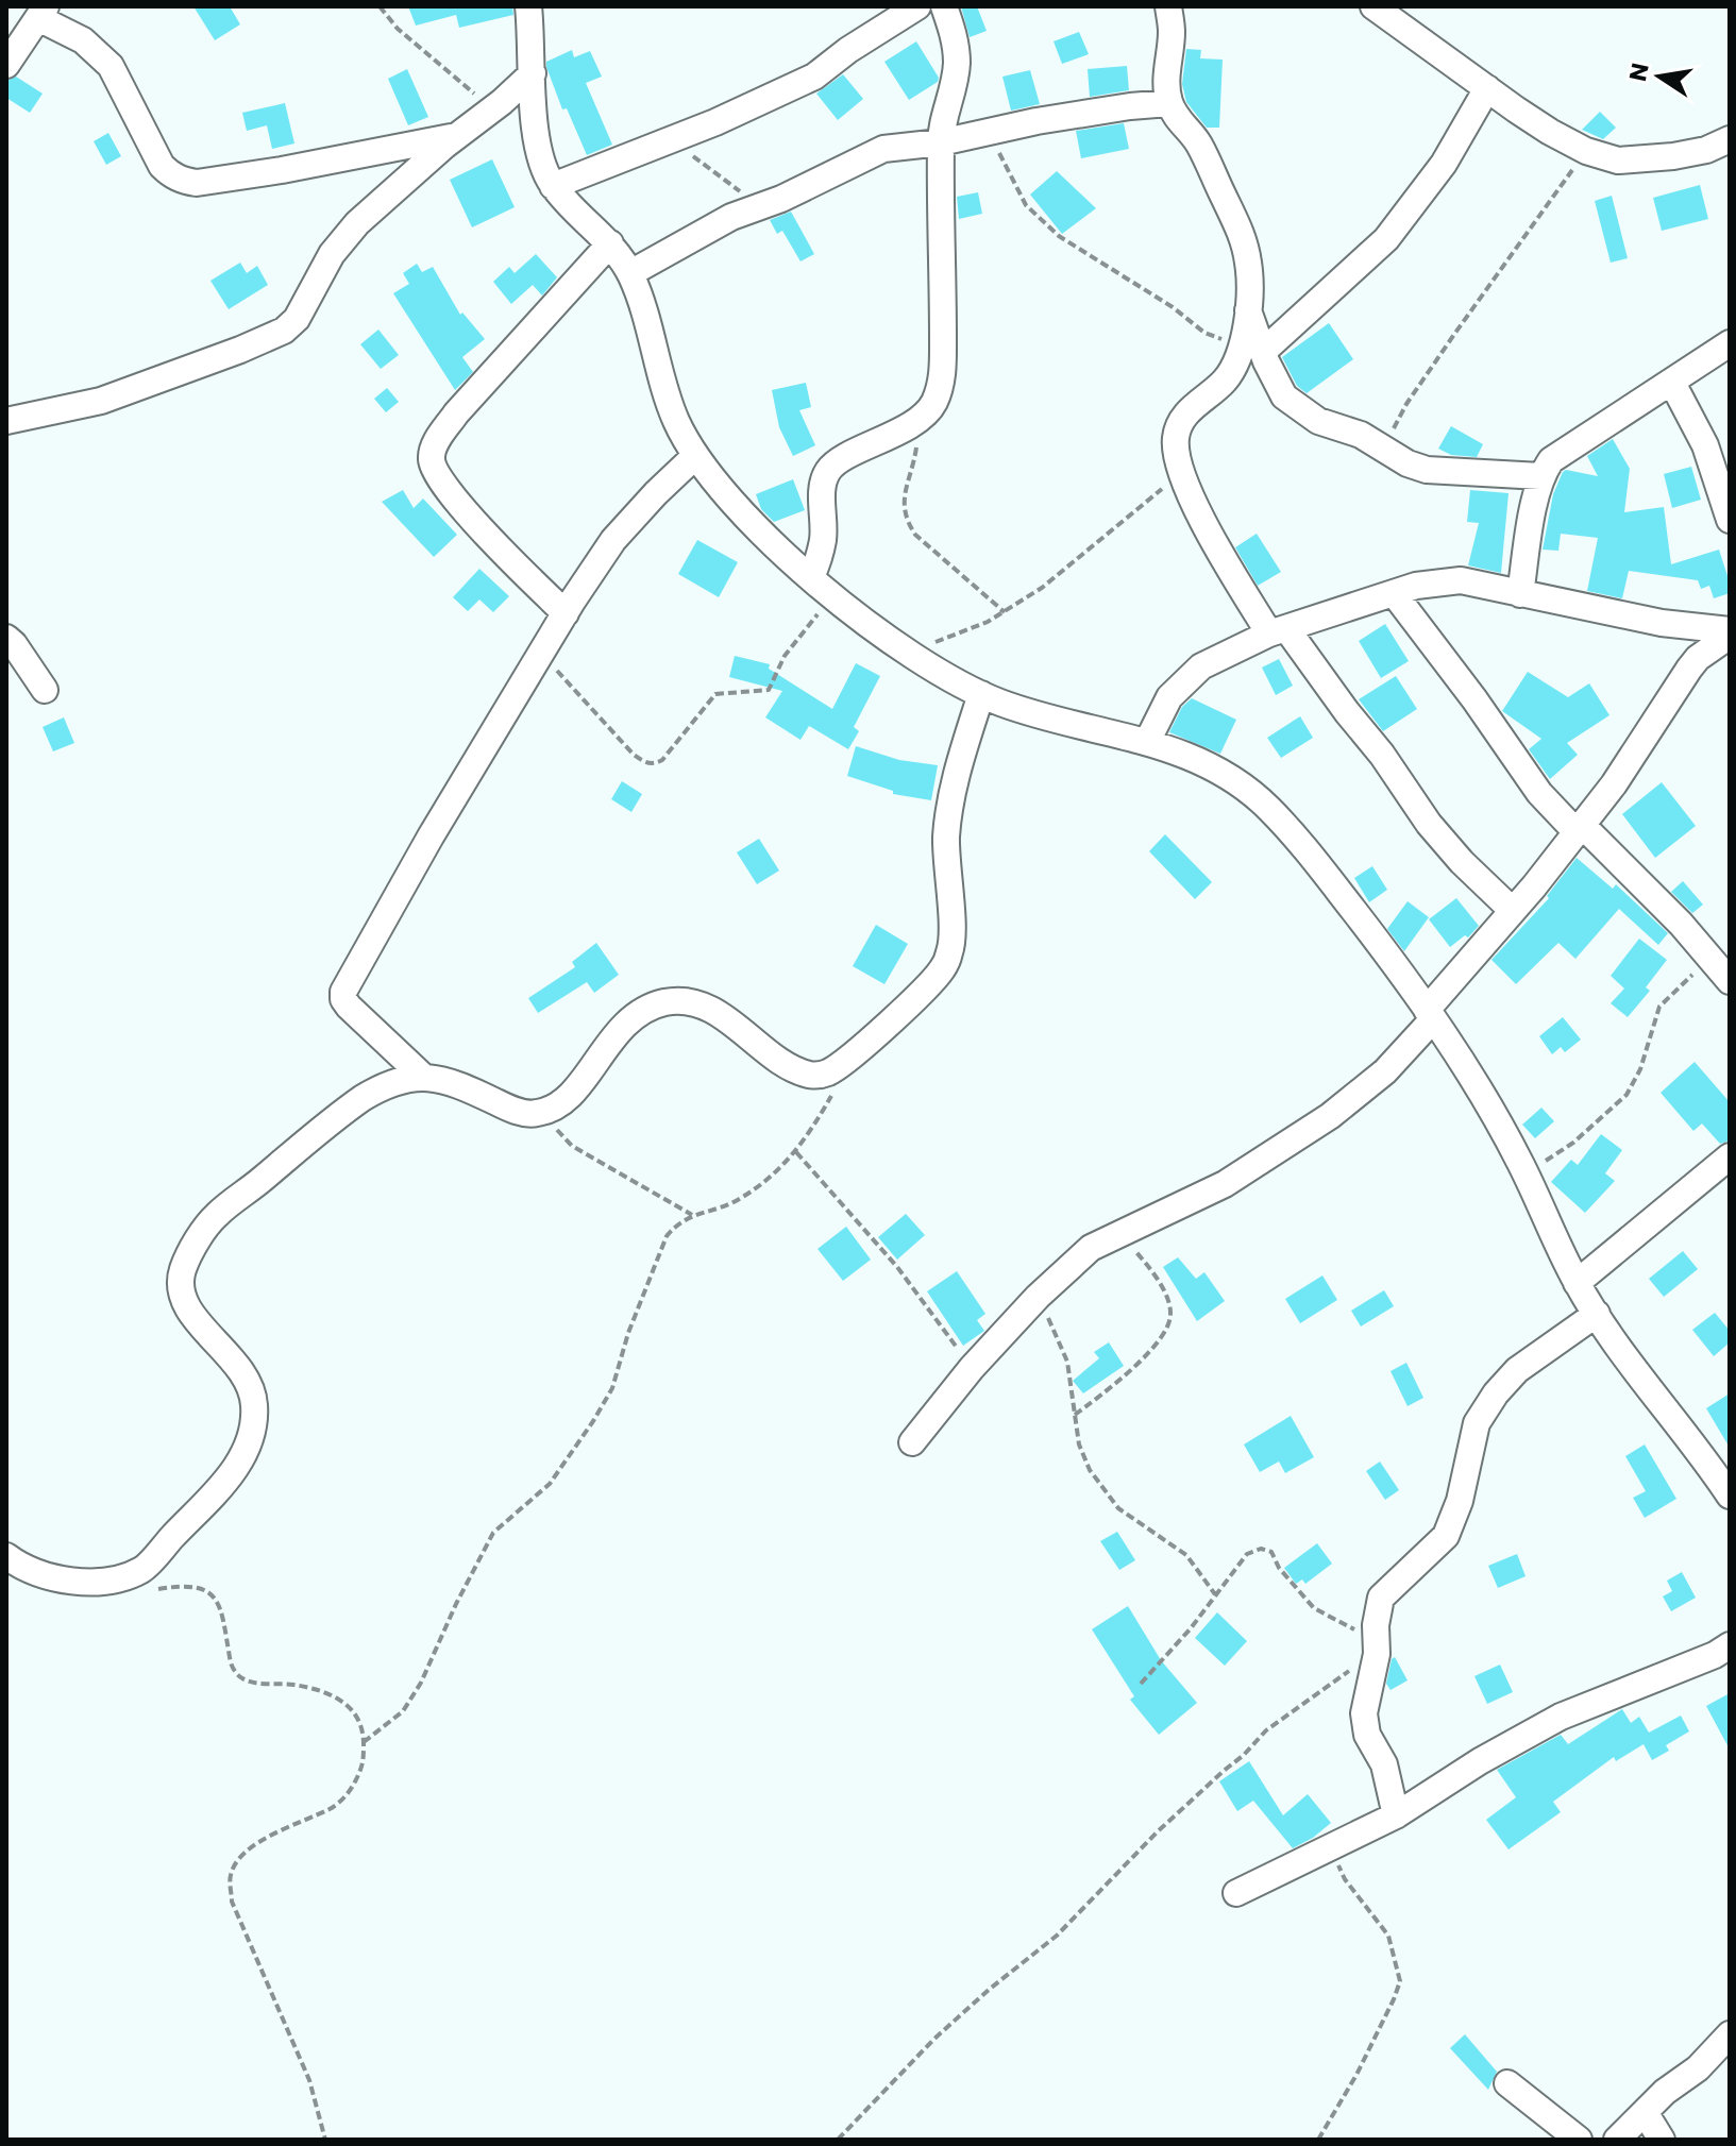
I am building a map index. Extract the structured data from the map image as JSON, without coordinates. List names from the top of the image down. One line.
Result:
{"north":"left"}
